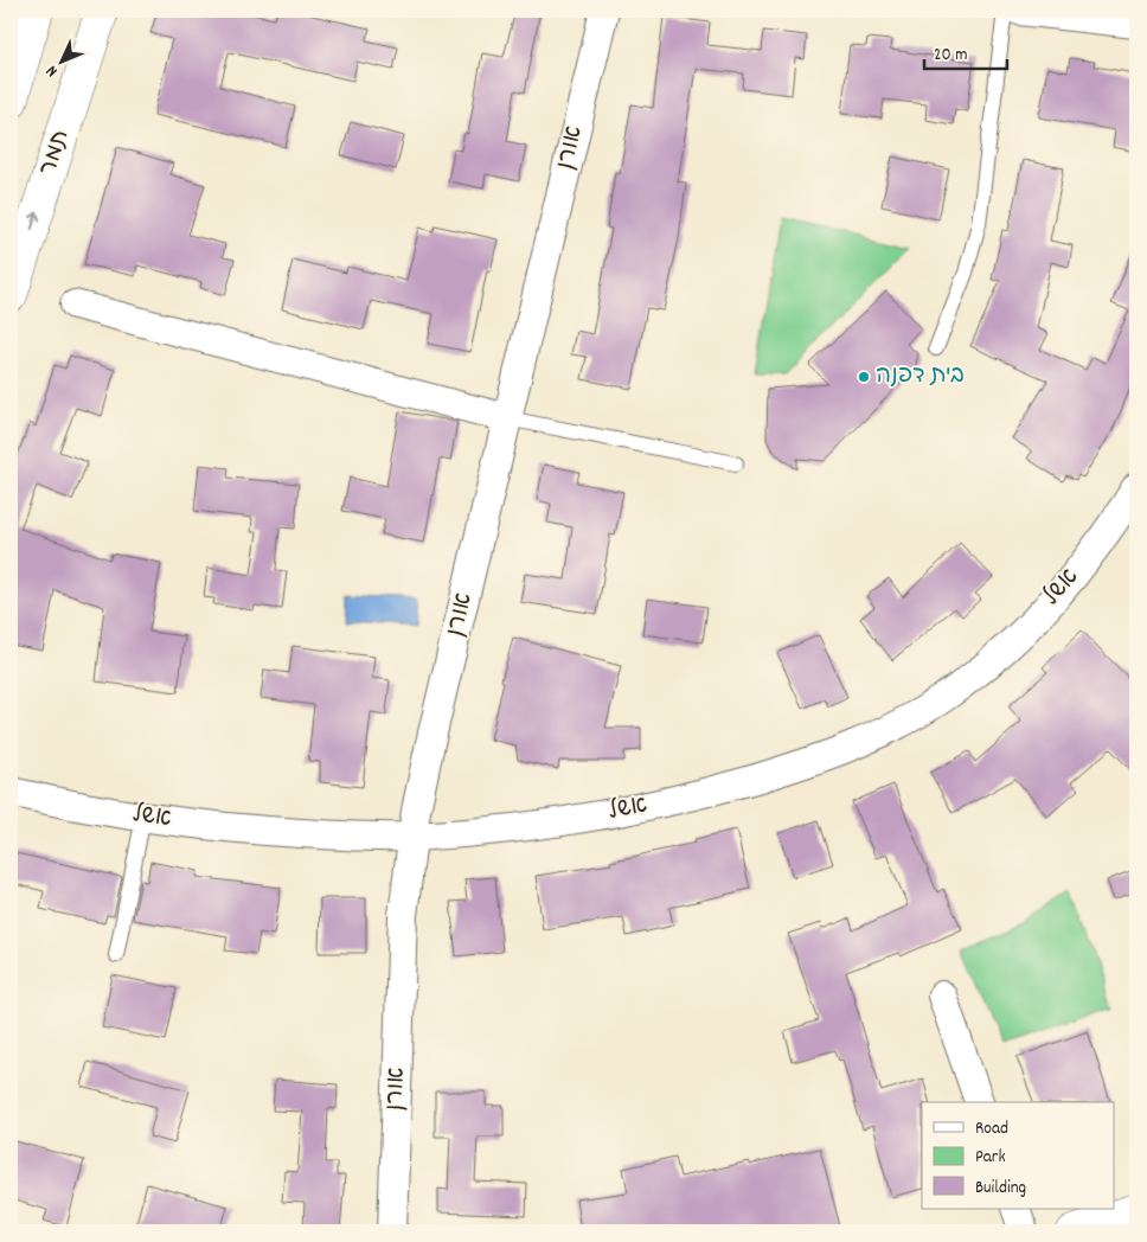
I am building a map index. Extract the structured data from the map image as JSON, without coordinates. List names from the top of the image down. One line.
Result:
{"streets":{"street":["אורן","תמר","אשל"]},"crossings":[["אורן","אשל"]],"places":["בית דפנה"],"legend":["Road","Park","Building"],"scale_bar":"20 m","north":"bottom left"}
